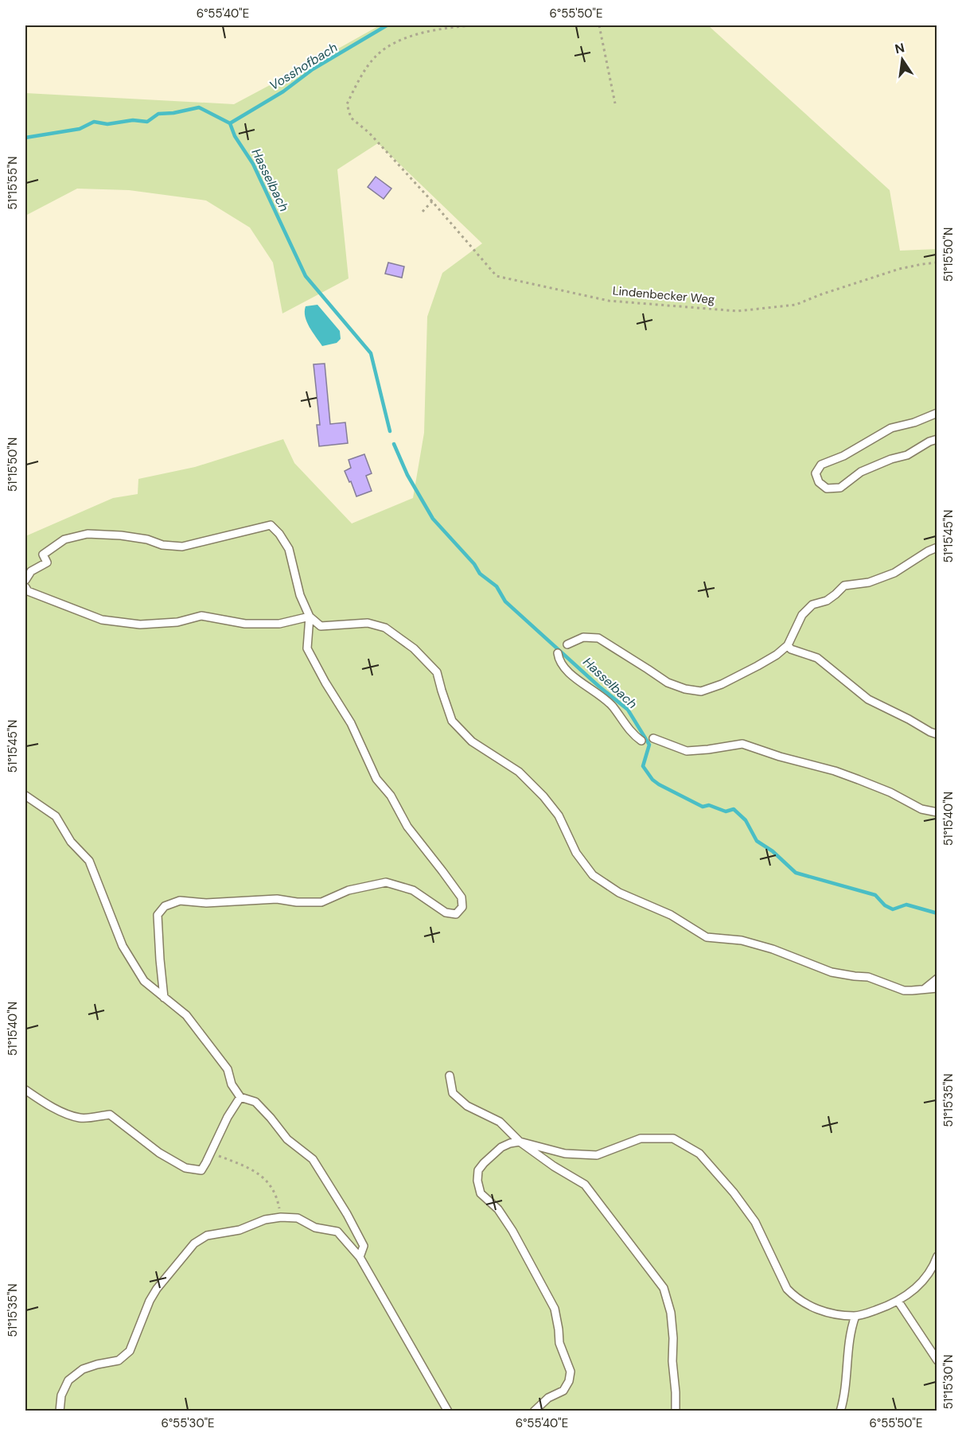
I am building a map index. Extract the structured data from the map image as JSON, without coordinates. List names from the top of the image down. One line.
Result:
{"streets":{"path":["Lindenbecker Weg"]},"water":["Vosshofbach","Hasselbach"],"north":"top","coordinates":["6°55'40\"E","6°55'50\"E","51°15'55\"N","51°15'50\"N","51°15'45\"N","51°15'40\"N","51°15'35\"N","51°15'30\"N","6°55'30\"E"]}
